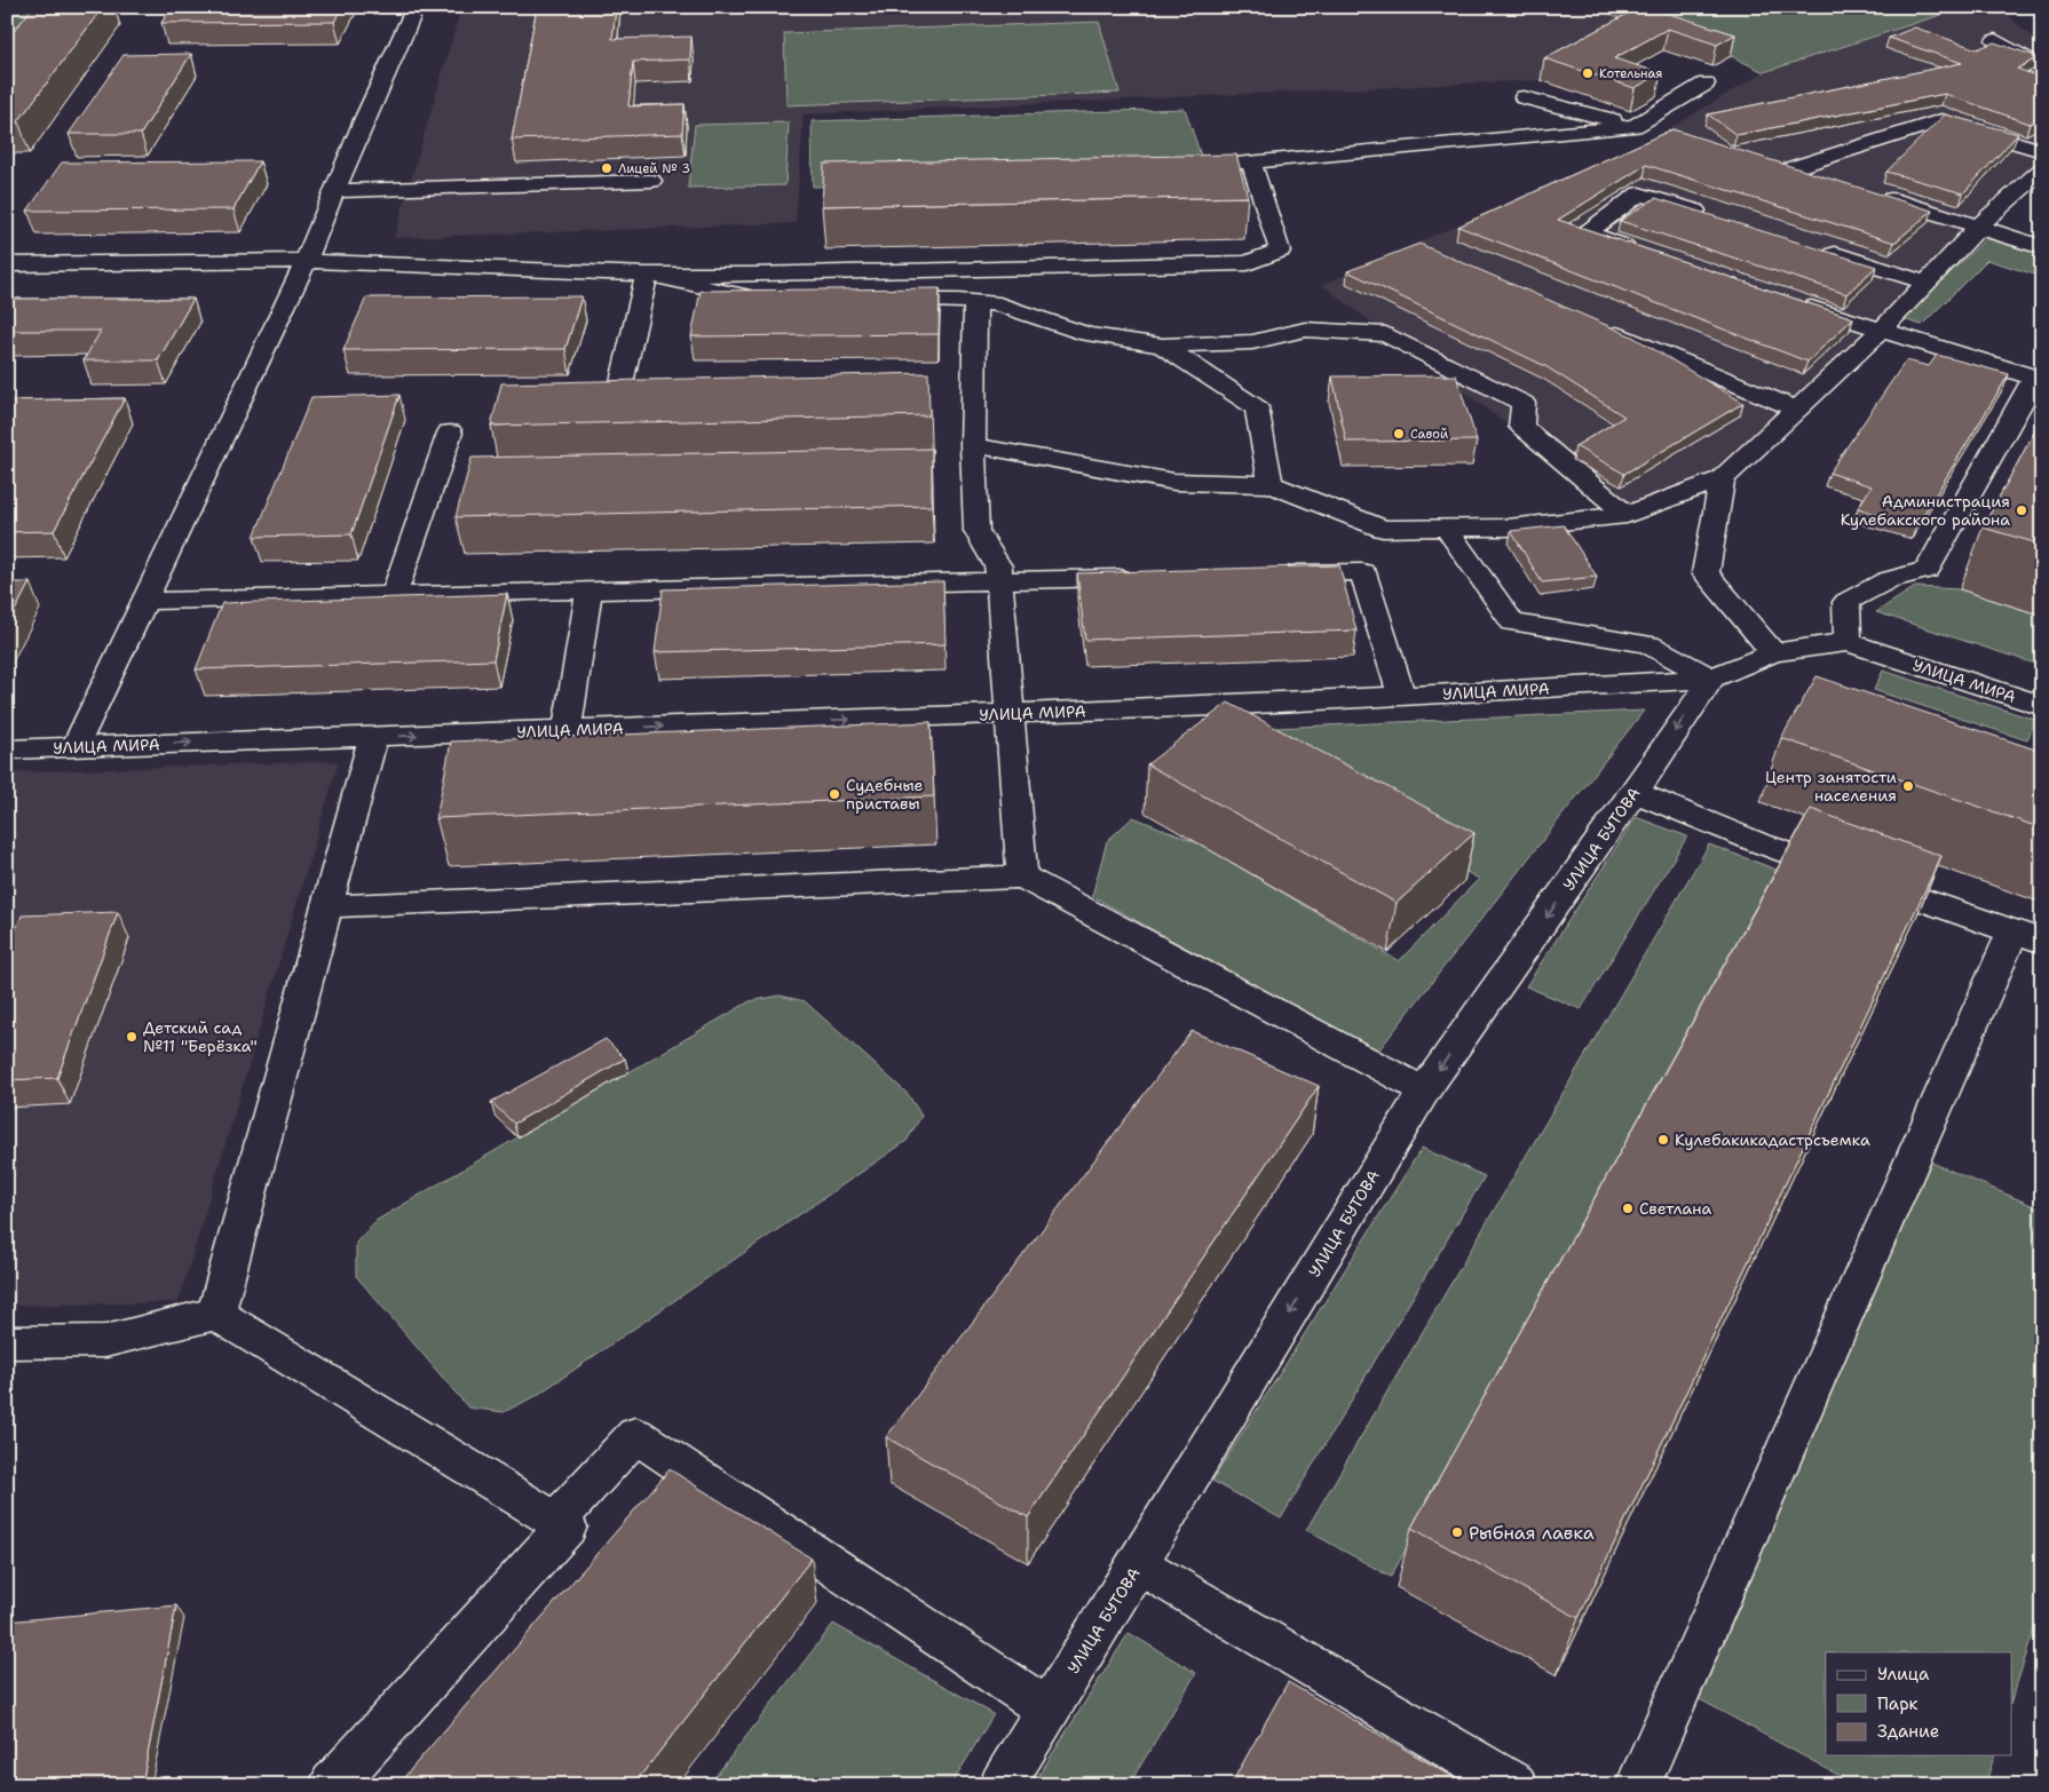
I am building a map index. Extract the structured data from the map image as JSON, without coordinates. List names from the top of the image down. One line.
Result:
{"streets":{"street":["УЛИЦА МИРА","УЛИЦА БУТОВА"]},"crossings":[["УЛИЦА МИРА","УЛИЦА БУТОВА"]],"one_way":["УЛИЦА БУТОВА"],"places":["Котельная","Лицей № 3","Савой","Администрация Кулебакского района","Центр занятости населения","Судебные приставы","Детский сад №11 \"Берёзка\"","Кулебакикадастрсъемка","Светлана","Рыбная лавка"],"legend":["Улица","Парк","Здание"]}
